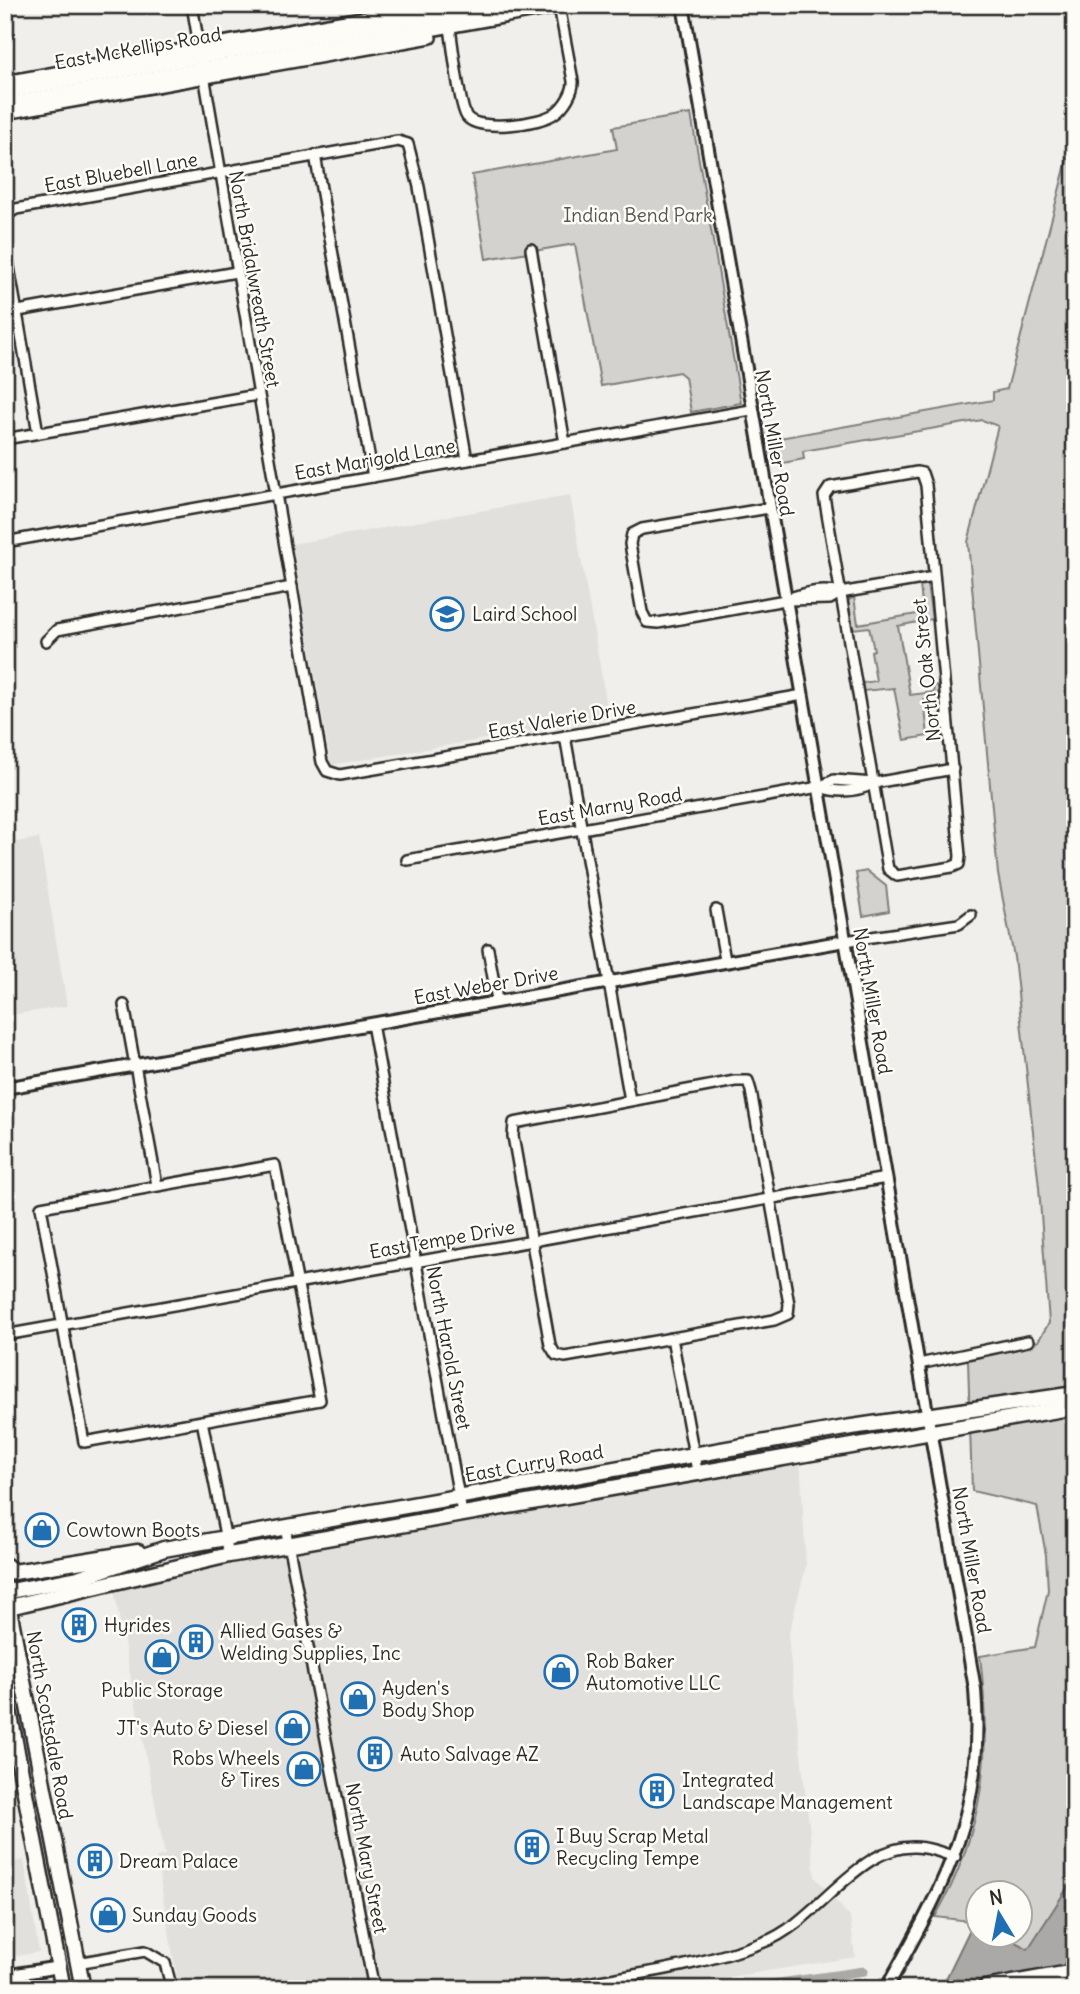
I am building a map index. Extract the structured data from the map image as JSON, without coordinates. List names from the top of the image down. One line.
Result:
{"streets":{"main road":["East McKellips Road","East Curry Road","North Scottsdale Road"],"street":["East Bluebell Lane","North Bridalwreath Street","North Miller Road","East Marigold Lane","North Oak Street","East Valerie Drive","East Marny Road","East Weber Drive","East Tempe Drive","North Harold Street","North Mary Street"]},"crossings":[["East McKellips Road","North Bridalwreath Street"],["East Bluebell Lane","North Bridalwreath Street"],["East Bluebell Lane","East Marigold Lane"],["North Bridalwreath Street","East Marigold Lane"],["North Bridalwreath Street","East Valerie Drive"],["North Miller Road","East Marigold Lane"],["North Miller Road","East Valerie Drive"],["North Miller Road","East Marny Road"],["North Miller Road","East Weber Drive"],["North Miller Road","East Tempe Drive"],["North Miller Road","East Curry Road"],["North Oak Street","East Marny Road"],["East Weber Drive","North Harold Street"],["East Tempe Drive","North Harold Street"],["North Harold Street","East Curry Road"],["East Curry Road","North Scottsdale Road"],["East Curry Road","North Mary Street"]],"parks":["Indian Bend Park"],"places":{"school or university":["Laird School"],"shop":["Cowtown Boots","Public Storage","Rob Baker Automotive LLC","Ayden's Body Shop","JT's Auto & Diesel","Robs Wheels & Tires","Sunday Goods"],"building":["Hyrides","Allied Gases & Welding Supplies, Inc","Auto Salvage AZ","Integrated Landscape Management","I Buy Scrap Metal Recycling Tempe","Dream Palace"]},"north":"top"}
